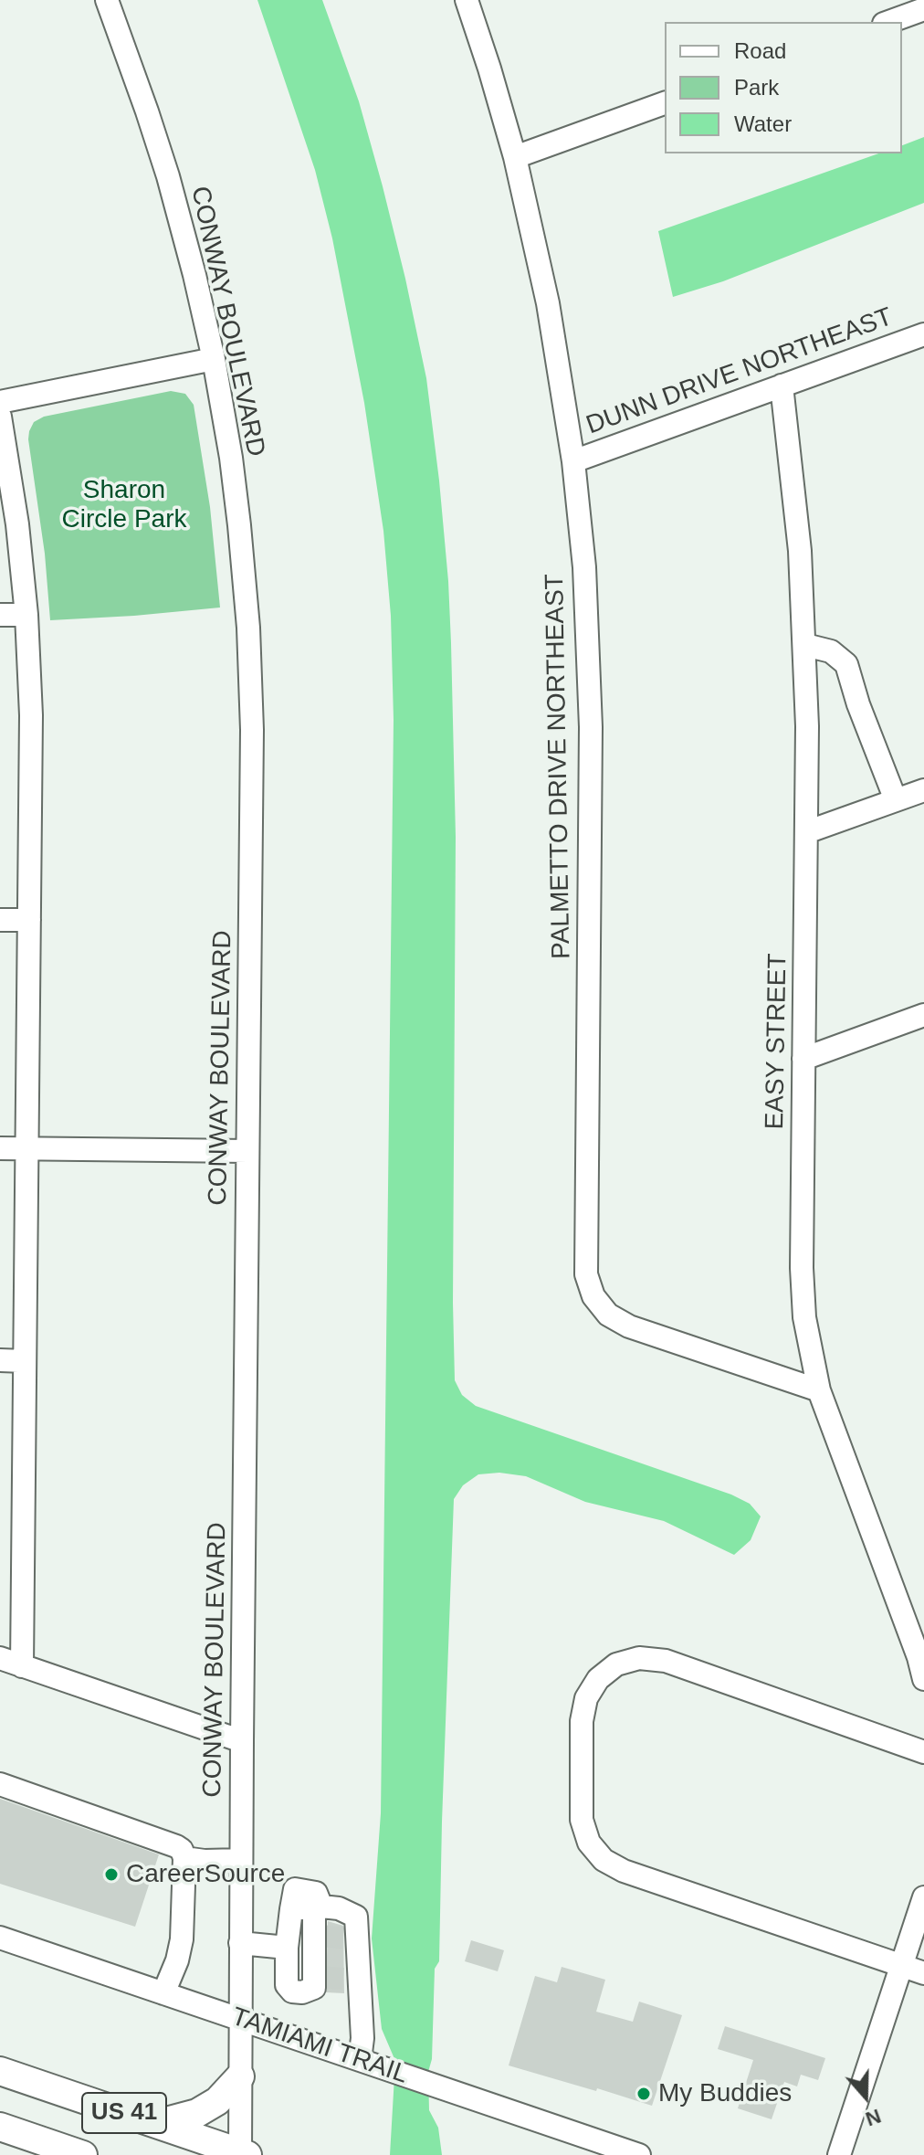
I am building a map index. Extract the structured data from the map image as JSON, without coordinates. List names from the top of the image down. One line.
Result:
{"streets":{"main road":["US 41"],"street":["CONWAY BOULEVARD","DUNN DRIVE NORTHEAST","PALMETTO DRIVE NORTHEAST","EASY STREET","TAMIAMI TRAIL"]},"crossings":[["CONWAY BOULEVARD","TAMIAMI TRAIL"],["CONWAY BOULEVARD","US 41"],["DUNN DRIVE NORTHEAST","PALMETTO DRIVE NORTHEAST"],["DUNN DRIVE NORTHEAST","EASY STREET"],["PALMETTO DRIVE NORTHEAST","EASY STREET"]],"parks":["Sharon Circle Park"],"places":["CareerSource","My Buddies"],"legend":["Road","Park","Water"],"north":"bottom"}
